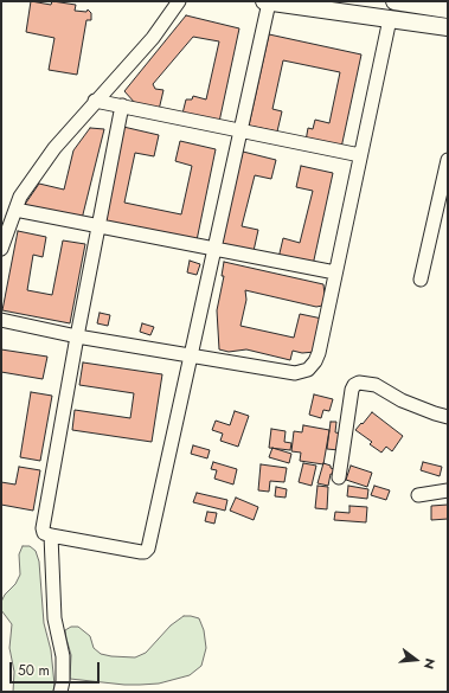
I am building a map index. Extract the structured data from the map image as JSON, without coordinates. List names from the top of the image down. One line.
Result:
{"scale_bar":"50 m","north":"right"}
